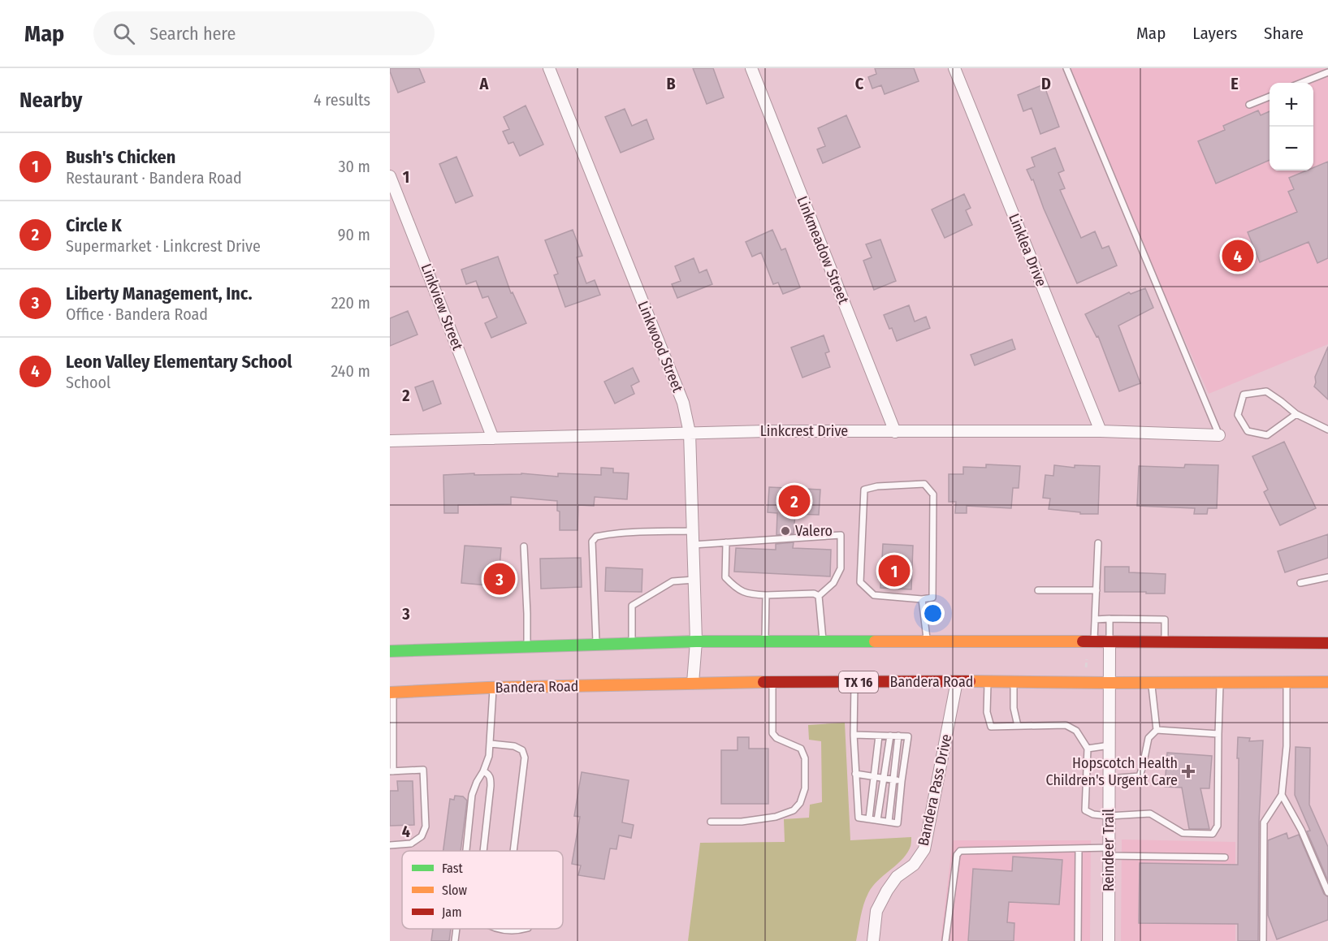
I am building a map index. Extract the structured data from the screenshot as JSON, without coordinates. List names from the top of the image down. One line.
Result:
{"streets":{"main road":["TX 16","Bandera Road"],"street":["Linkmeadow Street","Linklea Drive","Linkview Street","Linkwood Street","Linkcrest Drive","Bandera Pass Drive","Reindeer Trail"]},"crossings":[["Linkmeadow Street","Linkcrest Drive"],["Linklea Drive","Linkcrest Drive"],["Linkview Street","Linkcrest Drive"],["Linkwood Street","Linkcrest Drive"],["Linkwood Street","Bandera Road"],["Bandera Road","Bandera Pass Drive"],["Bandera Road","Reindeer Trail"]],"places":{"other":["Valero"],"health":["Hopscotch Health Children's Urgent Care"]},"legend":["Fast","Slow","Jam"],"page":{"header":"Map","search":"Search here","nav":["Map","Layers","Share"],"heading":["Nearby","4 results"],"map_buttons":["+","−"],"list":[{"mark":"1","name":"Bush's Chicken","note":"Restaurant · Bandera Road","value":"30 m"},{"mark":"2","name":"Circle K","note":"Supermarket · Linkcrest Drive","value":"90 m"},{"mark":"3","name":"Liberty Management, Inc.","note":"Office · Bandera Road","value":"220 m"},{"mark":"4","name":"Leon Valley Elementary School","note":"School","value":"240 m"}],"pins":["4","2","1","3"]},"grid":{"columns":["A","B","C","D","E"],"rows":["1","2","3","4"]}}
